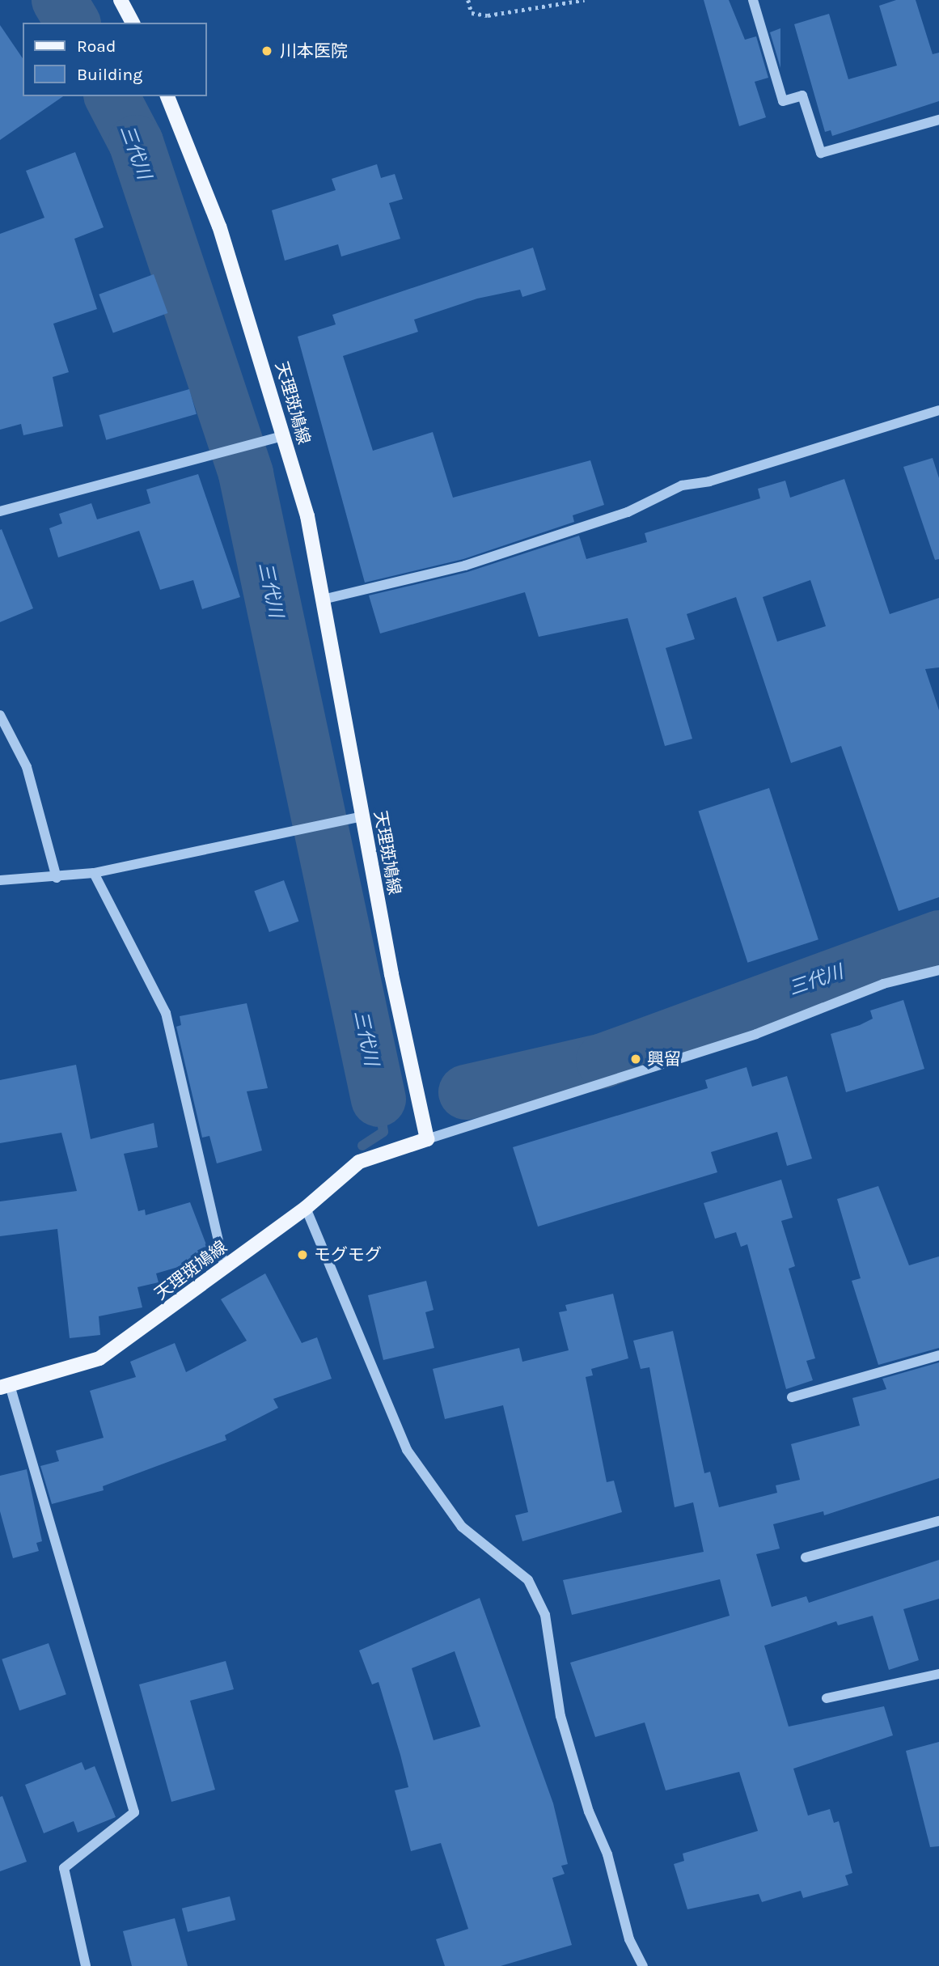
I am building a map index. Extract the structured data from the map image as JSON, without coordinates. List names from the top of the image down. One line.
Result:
{"streets":{"main road":["天理斑鳩線"]},"water":["三代川"],"places":["川本医院","興留","モグモグ"],"legend":["Road","Building"]}
